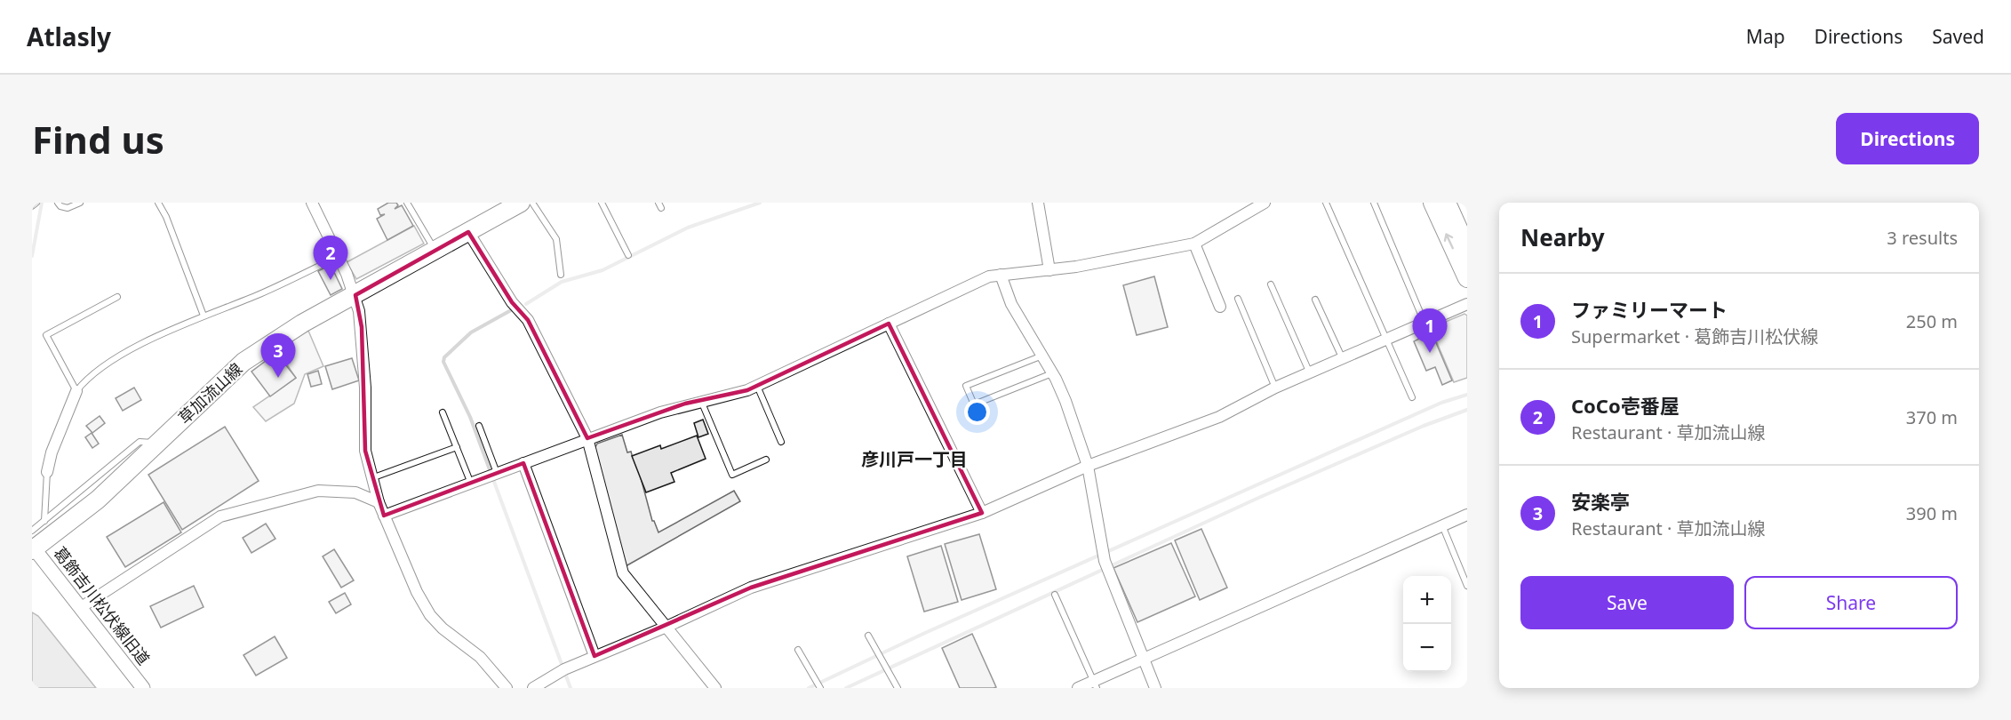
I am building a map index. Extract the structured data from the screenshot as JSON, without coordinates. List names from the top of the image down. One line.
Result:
{"streets":{"main road":["草加流山線"],"street":["葛飾吉川松伏線旧道"]},"crossings":[["草加流山線","葛飾吉川松伏線旧道"]],"districts":["彦川戸一丁目"],"page":{"header":"Atlasly","nav":["Map","Directions","Saved"],"buttons":["Directions",["Save","Share"]],"title":"Find us","heading":["Nearby","3 results"],"pins":["2","1","3"],"list":[{"mark":"1","name":"ファミリーマート","note":"Supermarket · 葛飾吉川松伏線","value":"250 m"},{"mark":"2","name":"CoCo壱番屋","note":"Restaurant · 草加流山線","value":"370 m"},{"mark":"3","name":"安楽亭","note":"Restaurant · 草加流山線","value":"390 m"}],"map_buttons":["+","−"]}}
